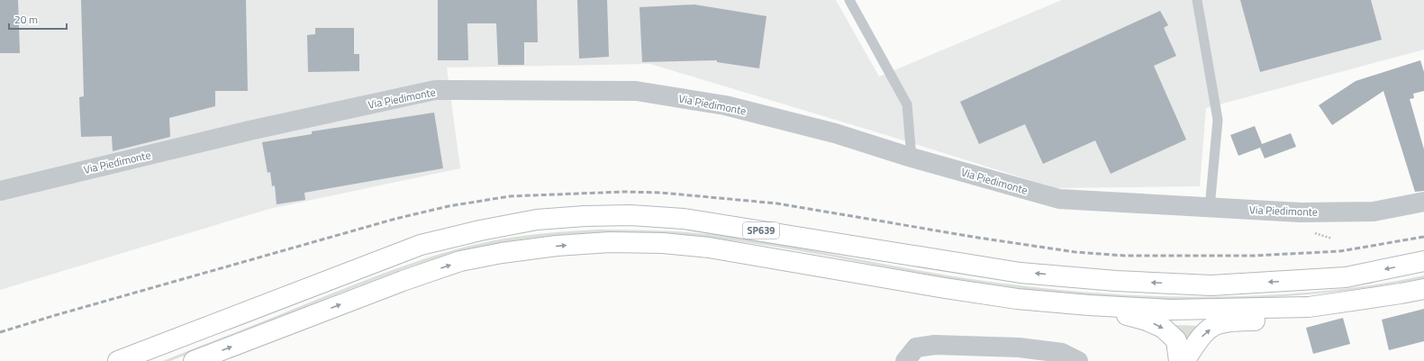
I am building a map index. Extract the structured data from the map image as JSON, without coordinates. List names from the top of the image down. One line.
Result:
{"streets":{"main road":["SP639"],"street":["Via Piedimonte"]},"scale_bar":"20 m"}
